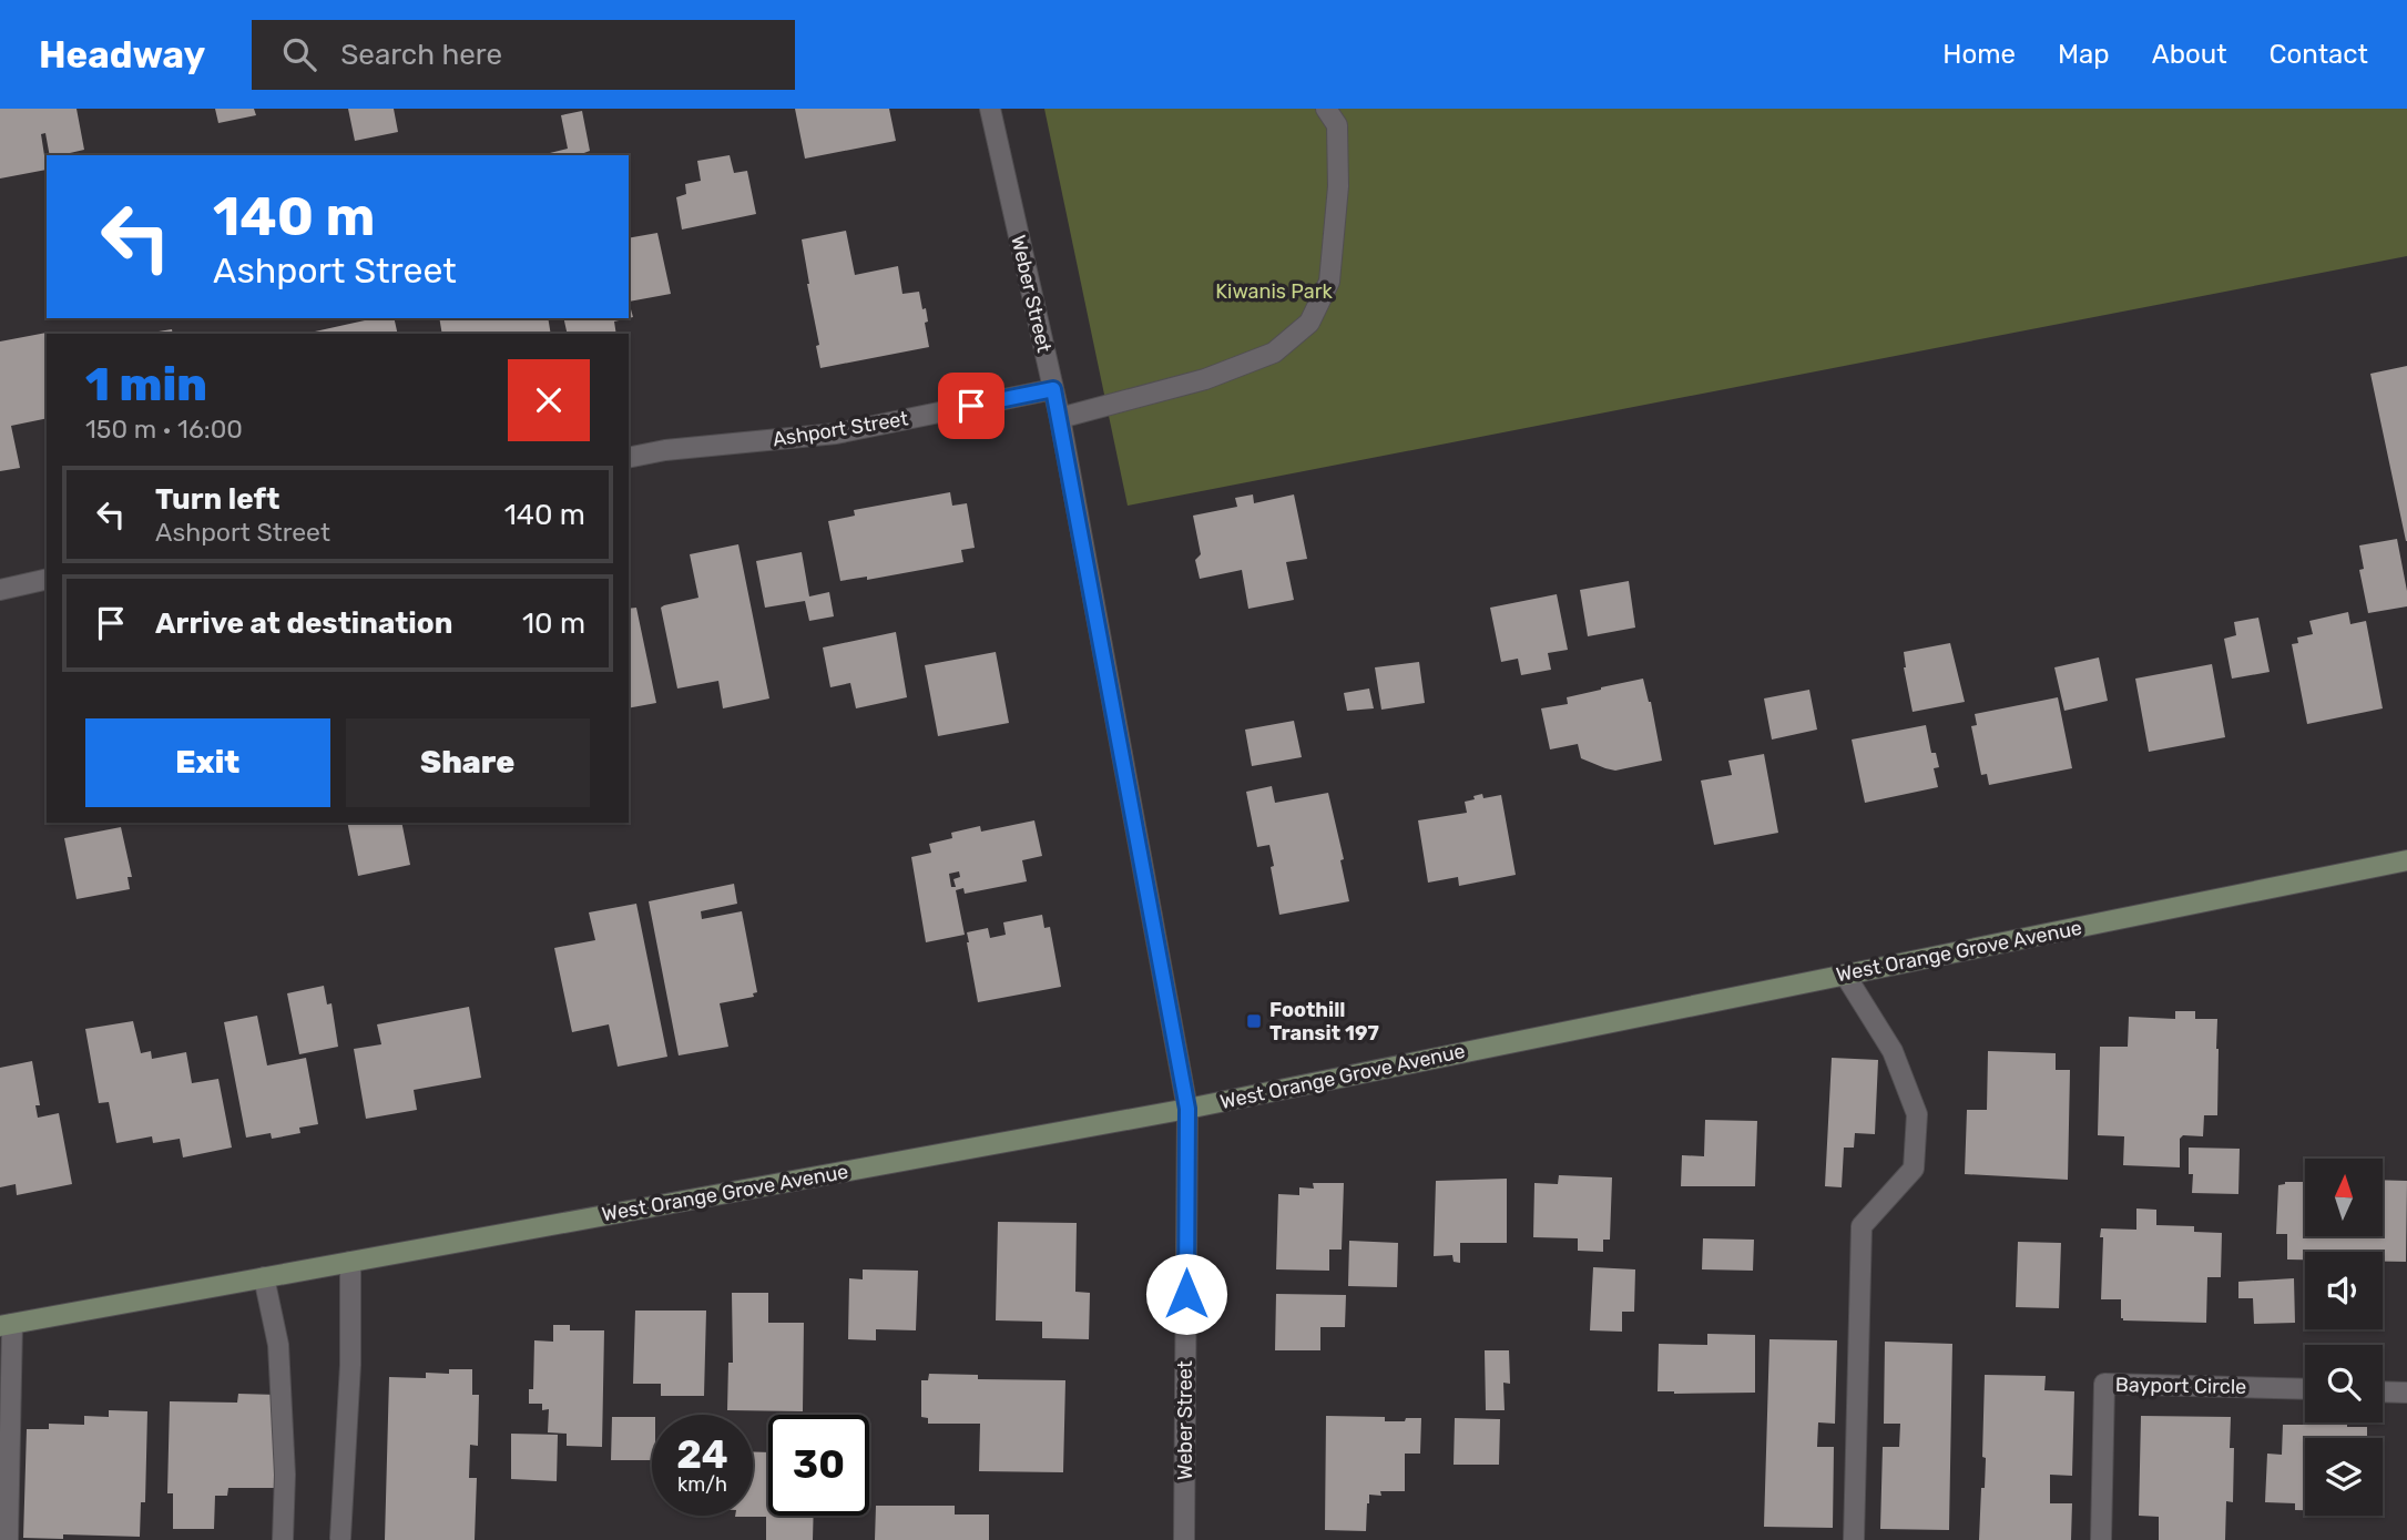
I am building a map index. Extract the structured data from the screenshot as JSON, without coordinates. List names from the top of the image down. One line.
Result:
{"streets":{"street":["Weber Street","Ashport Street","West Orange Grove Avenue","Bayport Circle"]},"crossings":[["Weber Street","Ashport Street"],["Weber Street","West Orange Grove Avenue"]],"parks":["Kiwanis Park"],"places":{"transit":["Foothill Transit 197"]},"north":"top","page":{"header":"Headway","search":"Search here","nav":["Home","Map","About","Contact"],"turn":["140 m","Ashport Street"],"heading":["1 min","150 m · 16:00"],"list":[{"name":"Turn left","note":"Ashport Street","value":"140 m"},{"name":"Arrive at destination","value":"10 m"}],"buttons":["Exit","Share"],"speed":"24 km/h","limit":"30"}}
